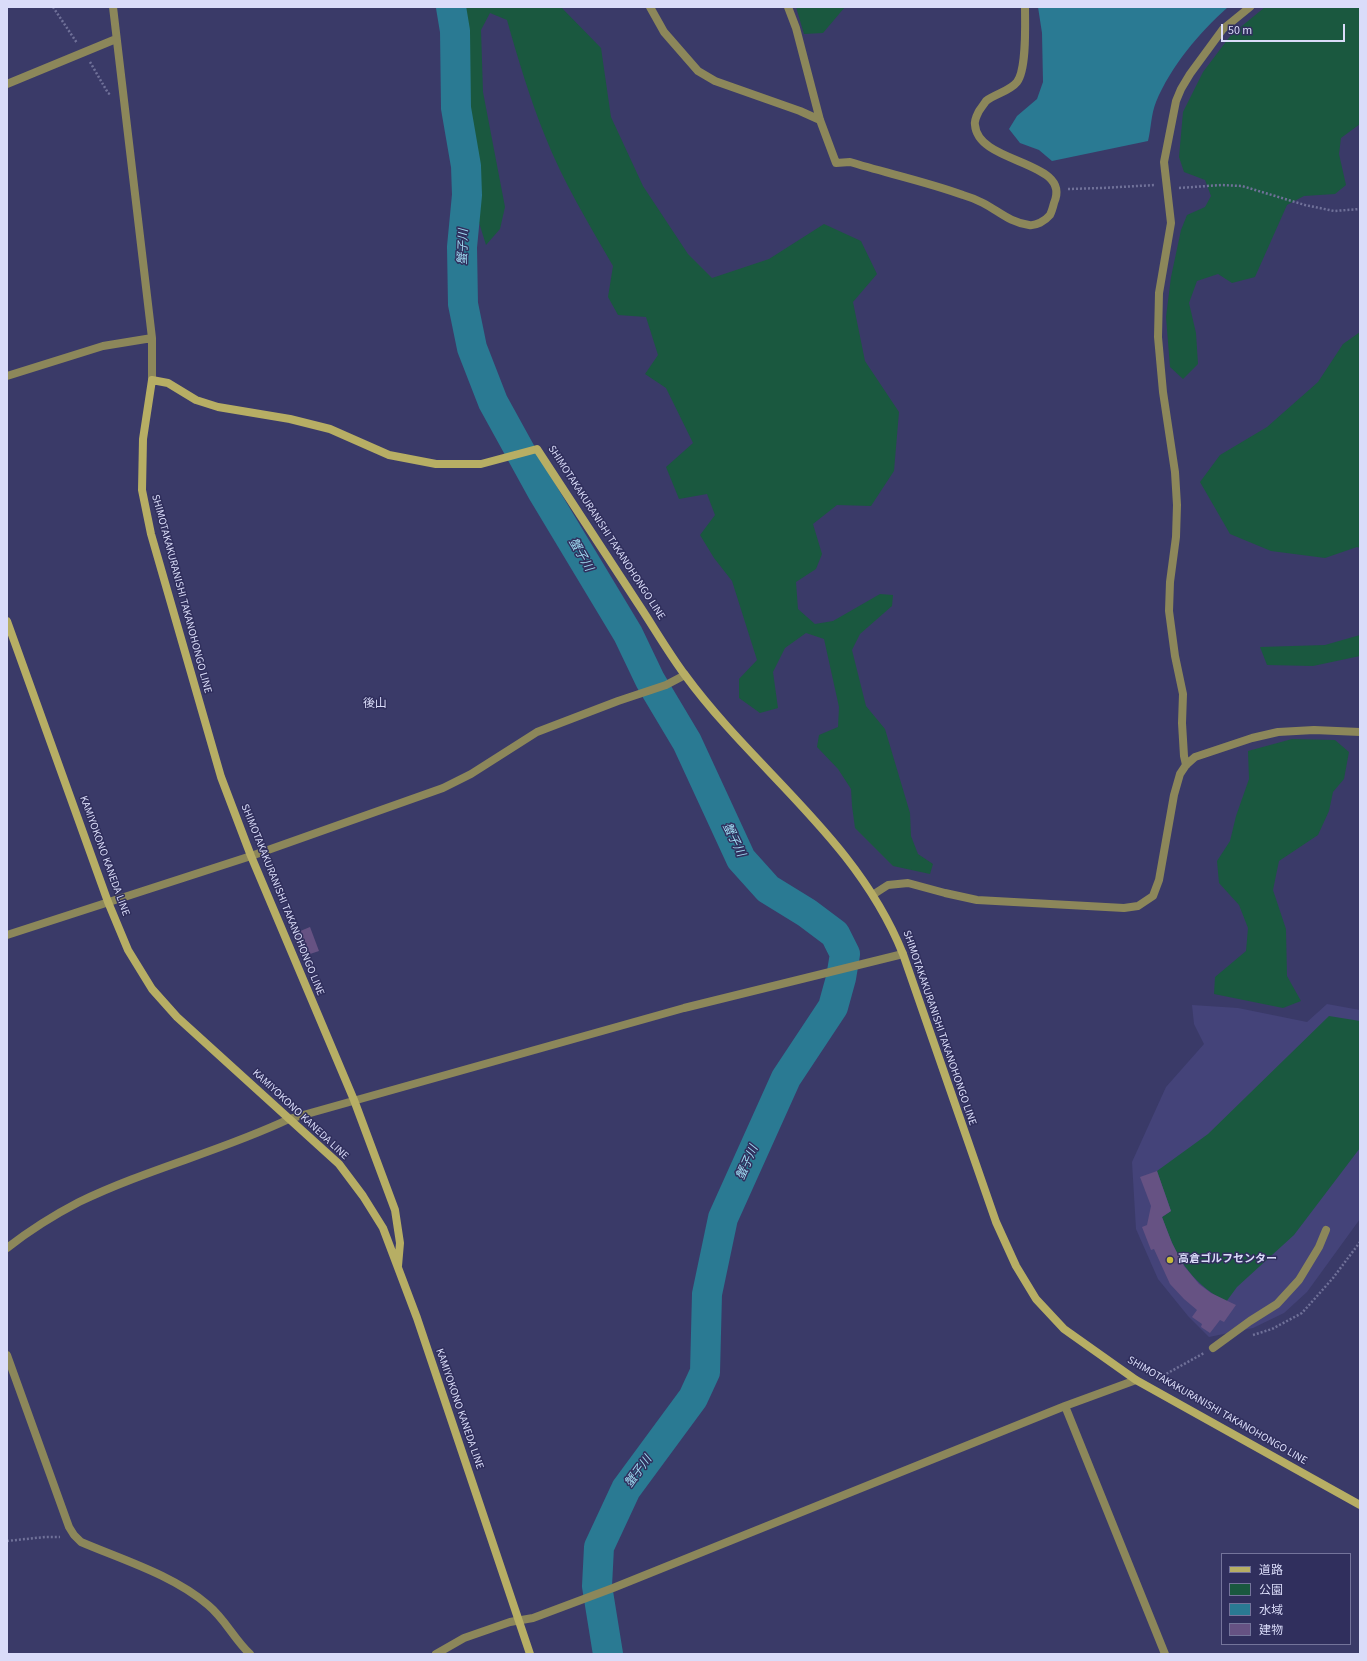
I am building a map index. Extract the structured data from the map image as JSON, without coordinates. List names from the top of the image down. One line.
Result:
{"streets":{"main road":["SHIMOTAKAKURANISHI TAKANOHONGO LINE","KAMIYOKONO KANEDA LINE"]},"crossings":[["SHIMOTAKAKURANISHI TAKANOHONGO LINE","KAMIYOKONO KANEDA LINE"]],"districts":["後山"],"water":["蟹子川"],"places":["高倉ゴルフセンター"],"legend":["道路","公園","水域","建物"],"scale_bar":"50 m"}
